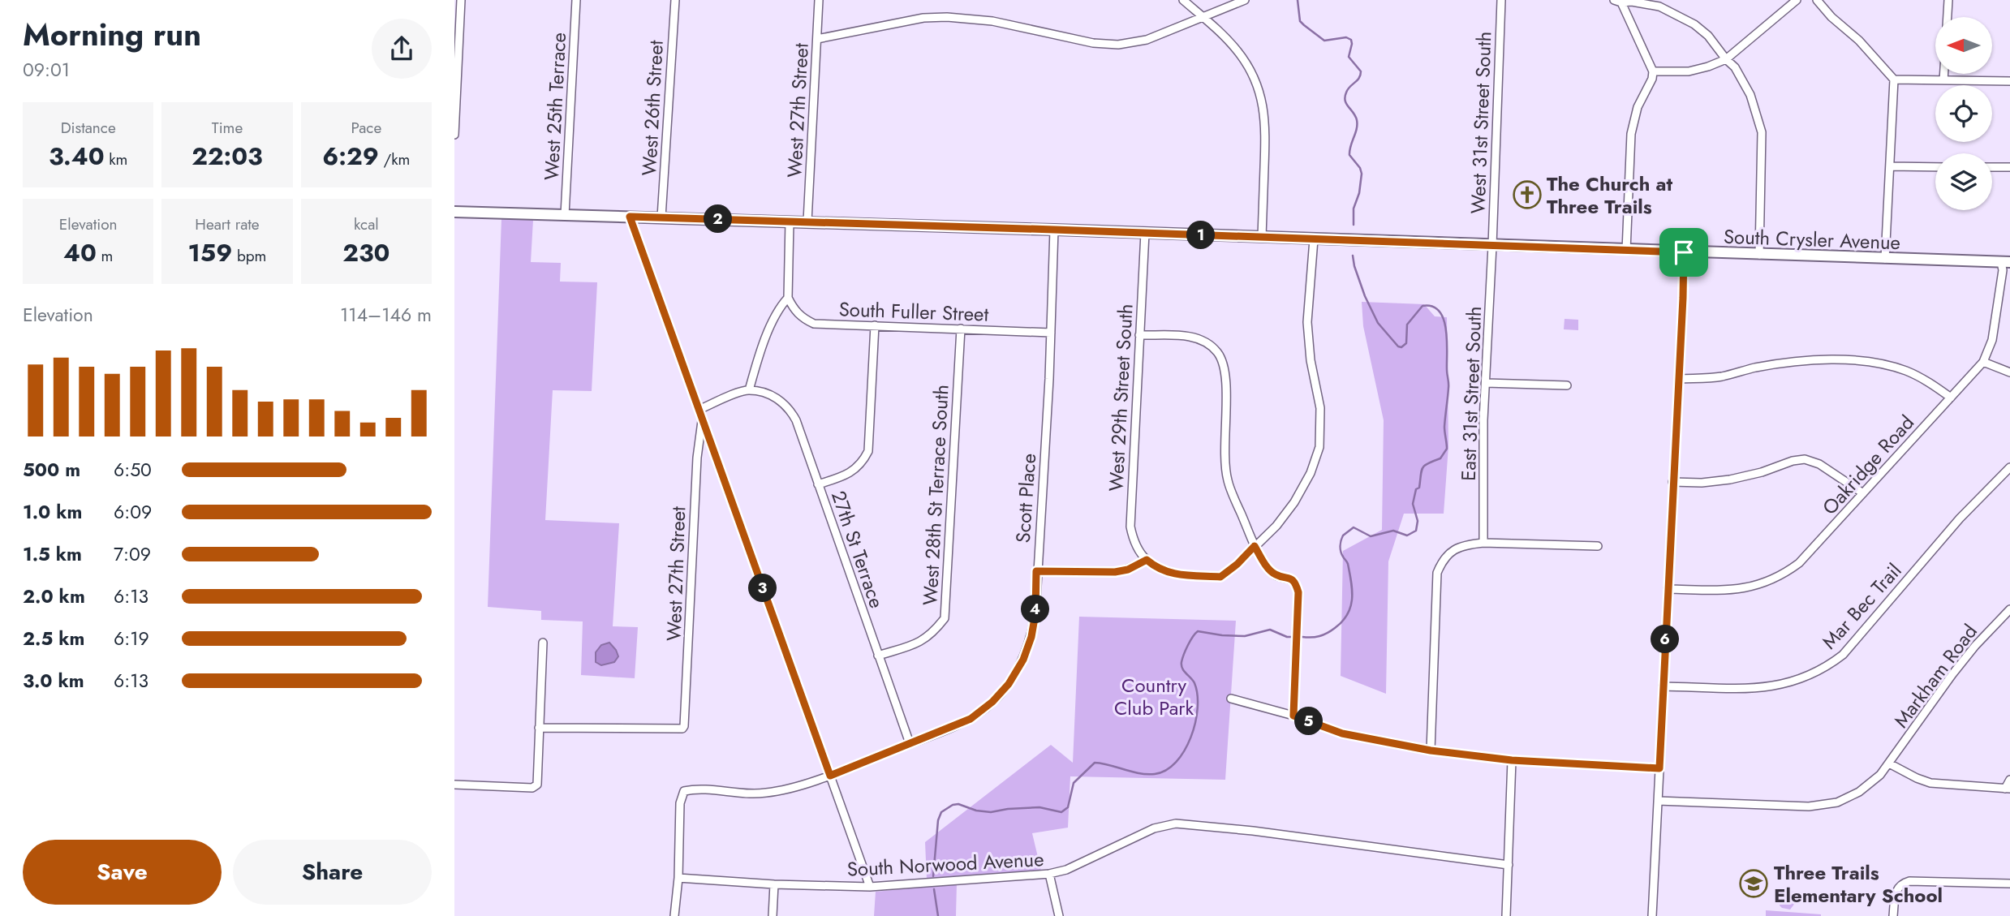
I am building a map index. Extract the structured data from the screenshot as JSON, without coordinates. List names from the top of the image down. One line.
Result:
{"streets":{"main road":["South Crysler Avenue"],"street":["West 25th Terrace","West 26th Street","West 27th Street","West 31st Street South","South Fuller Street","East 31st Street South","West 29th Street South","Oakridge Road","West 28th St Terrace South","Scott Place","27th St Terrace","Mar Bec Trail","Markham Road","South Norwood Avenue"]},"crossings":[["West 25th Terrace","South Crysler Avenue"],["West 26th Street","South Crysler Avenue"],["West 27th Street","South Crysler Avenue"],["West 31st Street South","South Crysler Avenue"],["West 31st Street South","East 31st Street South"],["South Crysler Avenue","East 31st Street South"],["South Crysler Avenue","West 29th Street South"],["South Crysler Avenue","Oakridge Road"],["South Crysler Avenue","Scott Place"],["South Fuller Street","West 28th St Terrace South"],["South Fuller Street","Scott Place"],["West 28th St Terrace South","27th St Terrace"],["Scott Place","27th St Terrace"],["Scott Place","South Norwood Avenue"]],"parks":["Country Club Park"],"places":{"church":["The Church at Three Trails"],"school or university":["Three Trails Elementary School"]},"north":"left","page":{"heading":["Morning run","09:01"],"stats":[["Distance","3.40 km"],["Time","22:03"],["Pace","6:29 /km"],["Elevation","40 m"],["Heart rate","159 bpm"],["kcal","230"]],"pins":["2","1","3","4","6","5"],"chart":["Elevation","114–146 m"],"list":[{"name":"500 m","note":"6:50"},{"name":"1.0 km","note":"6:09"},{"name":"1.5 km","note":"7:09"},{"name":"2.0 km","note":"6:13"},{"name":"2.5 km","note":"6:19"},{"name":"3.0 km","note":"6:13"}],"buttons":["Save","Share"]}}
